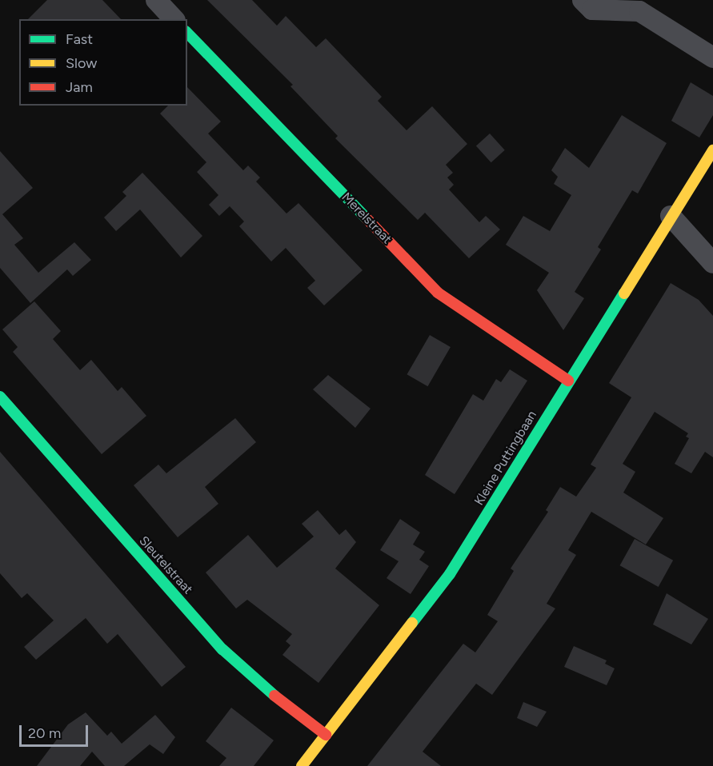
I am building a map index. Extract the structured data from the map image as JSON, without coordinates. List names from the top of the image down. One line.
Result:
{"streets":{"street":["Merelstraat","Kleine Puttingbaan","Sleutelstraat"]},"crossings":[["Merelstraat","Kleine Puttingbaan"],["Kleine Puttingbaan","Sleutelstraat"]],"legend":["Fast","Slow","Jam"],"scale_bar":"20 m"}
